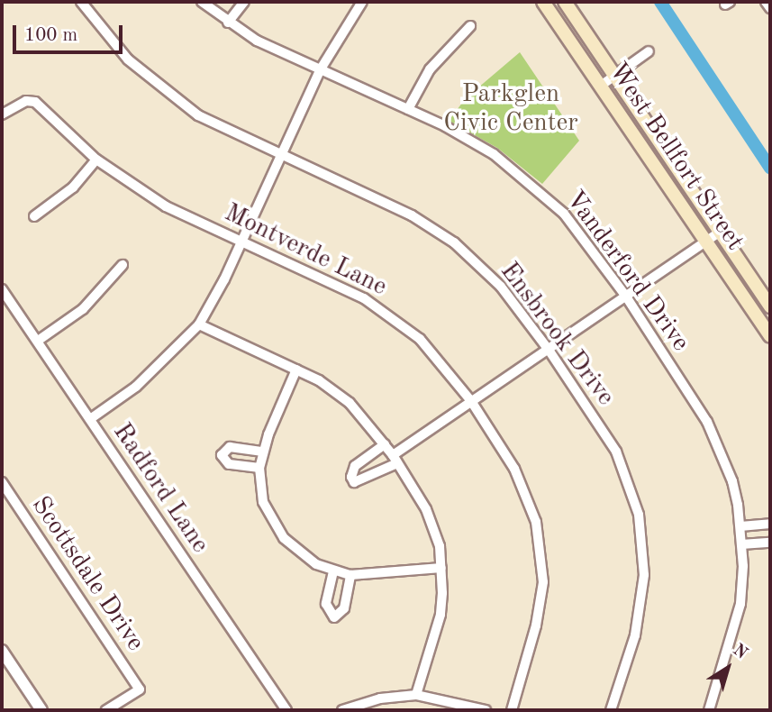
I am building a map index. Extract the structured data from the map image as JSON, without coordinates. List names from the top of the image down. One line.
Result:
{"streets":{"main road":["West Bellfort Street"],"street":["Montverde Lane","Vanderford Drive","Ensbrook Drive","Radford Lane","Scottsdale Drive"]},"parks":["Parkglen Civic Center"],"scale_bar":"100 m","north":"top right"}
